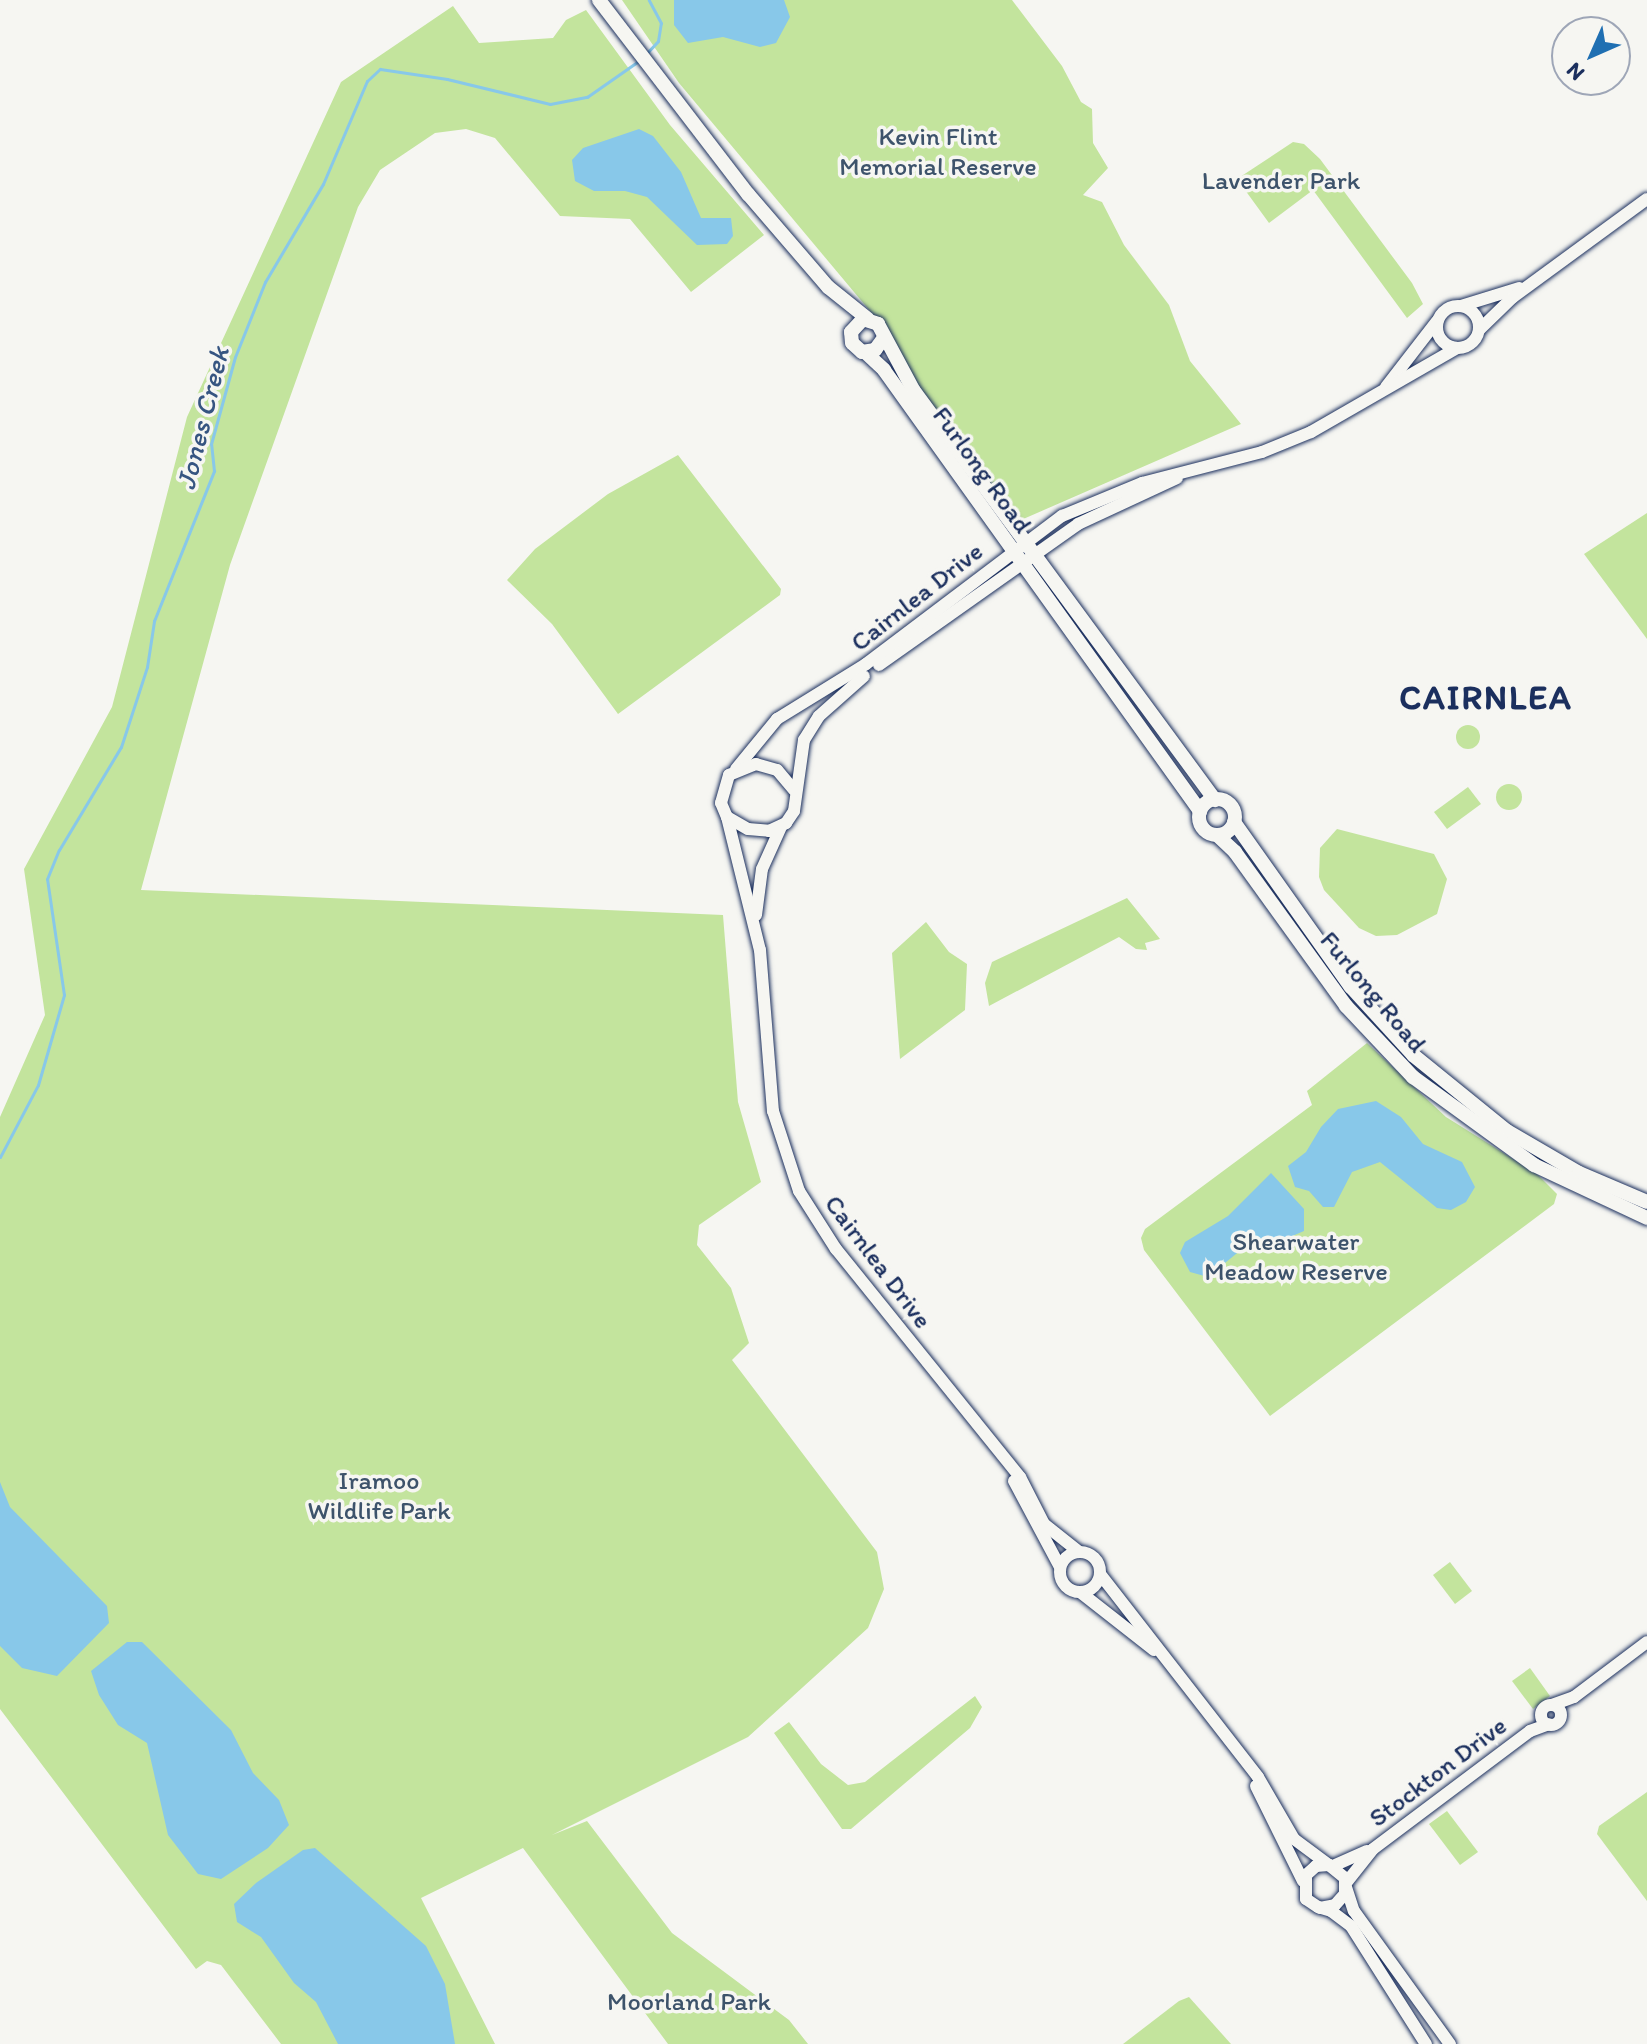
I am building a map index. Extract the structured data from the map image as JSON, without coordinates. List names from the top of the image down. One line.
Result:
{"streets":{"main road":["Furlong Road"],"street":["Cairnlea Drive","Stockton Drive"]},"crossings":[["Furlong Road","Cairnlea Drive"]],"districts":["CAIRNLEA"],"water":["Jones Creek"],"parks":["Kevin Flint Memorial Reserve","Lavender Park","Shearwater Meadow Reserve","Iramoo Wildlife Park","Moorland Park"],"north":"bottom left"}
